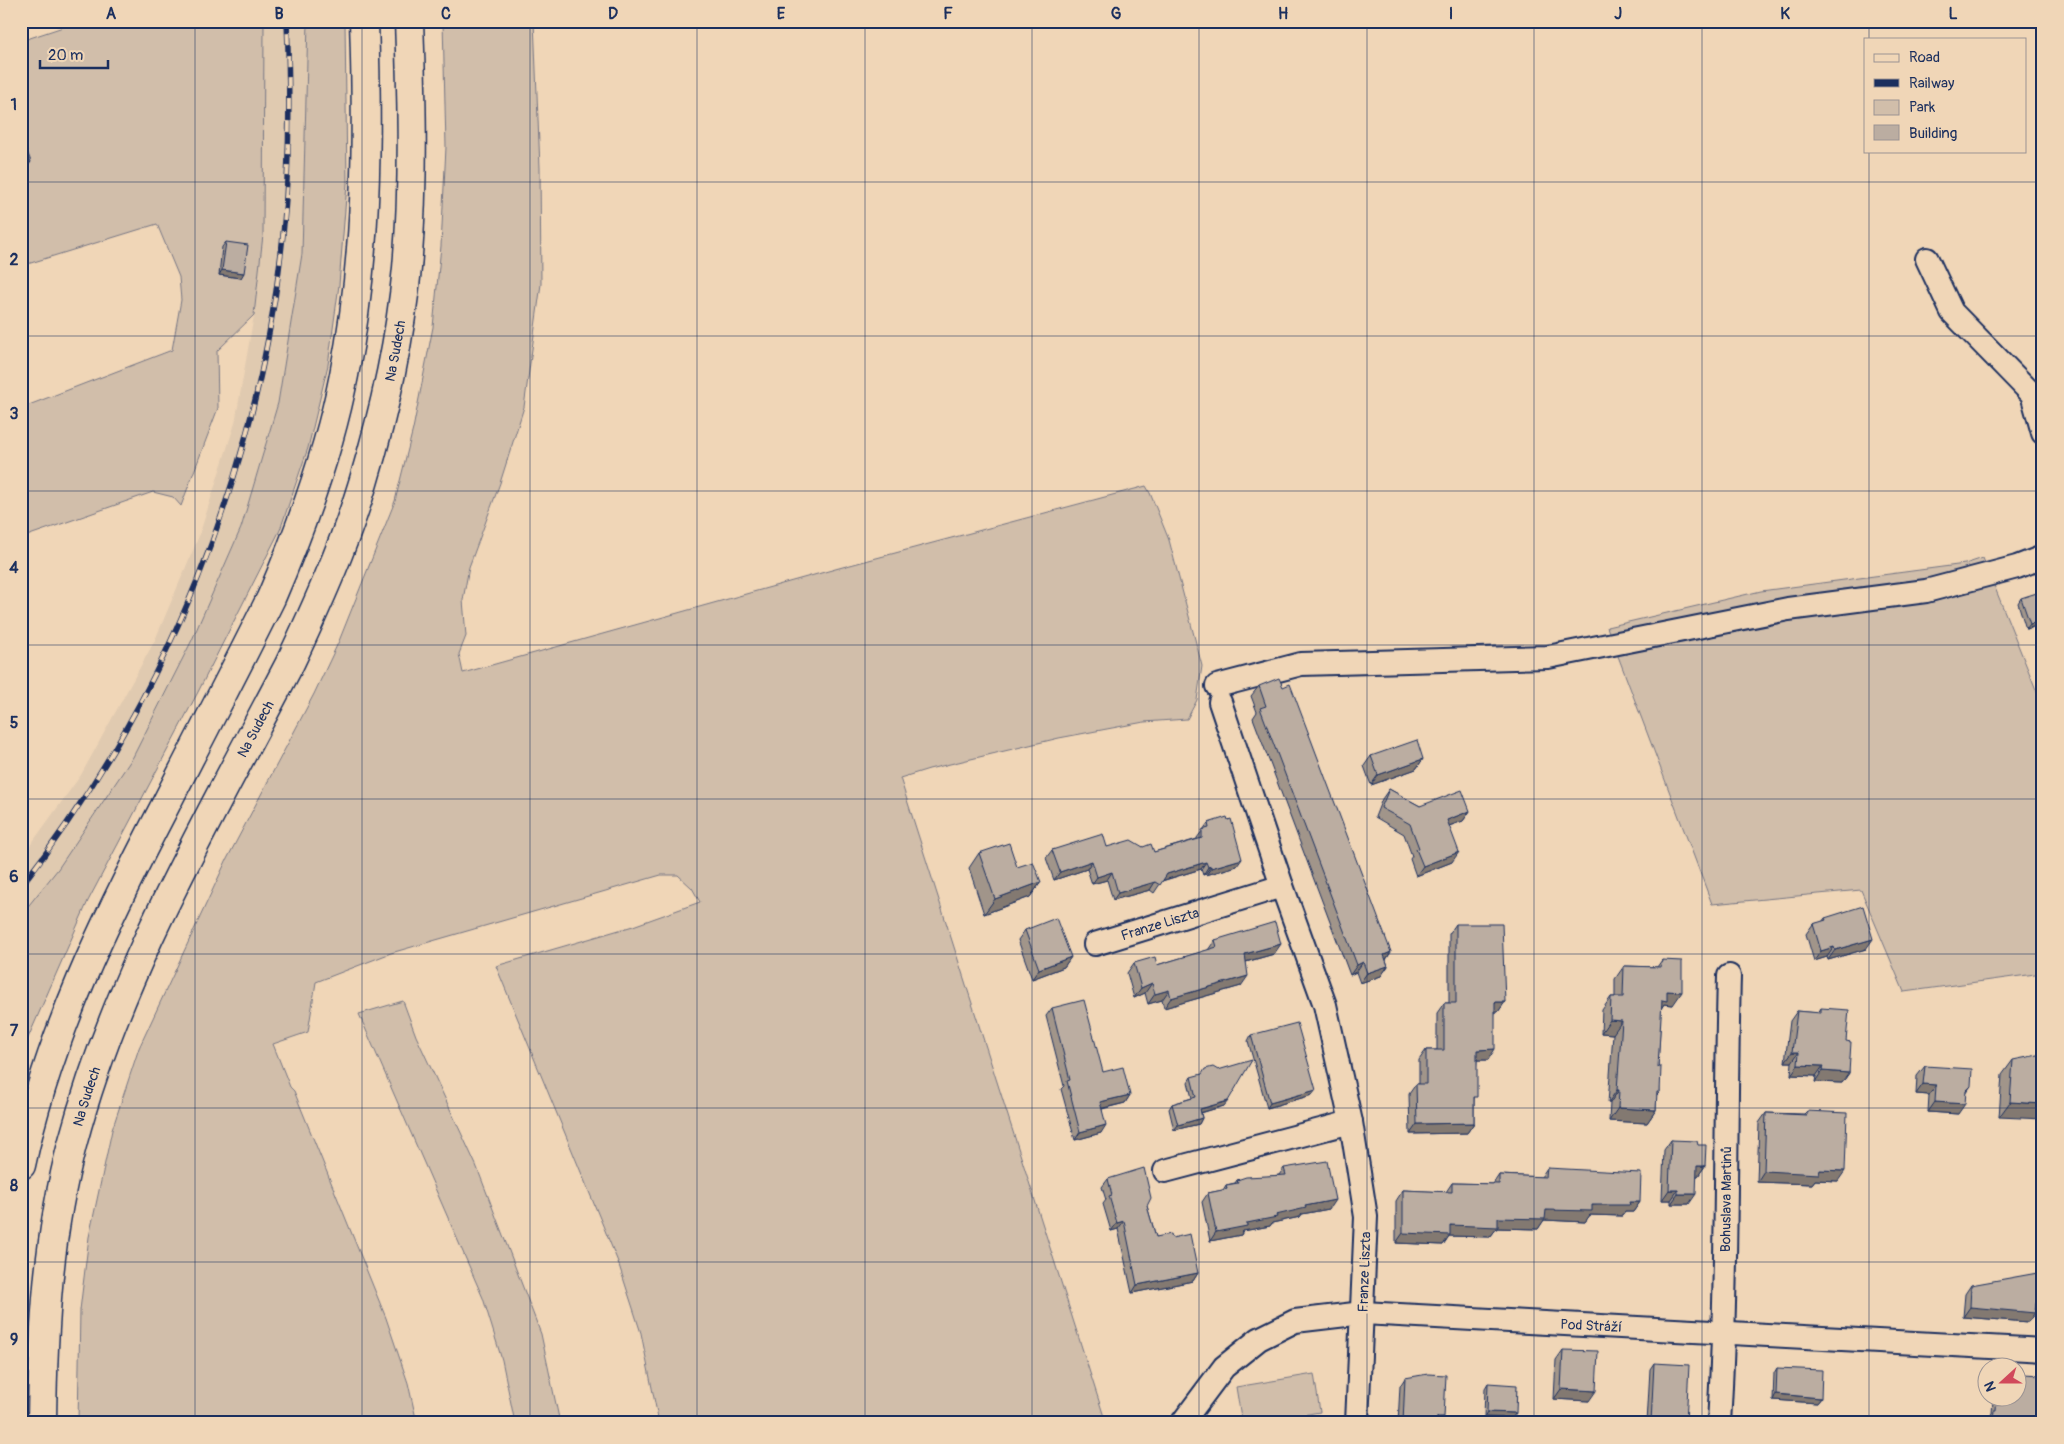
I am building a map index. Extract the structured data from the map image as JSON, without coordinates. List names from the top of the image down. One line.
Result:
{"streets":{"main road":["Na Sudech"],"street":["Franze Liszta","Bohuslava Martinů","Pod Stráží"]},"crossings":[["Franze Liszta","Pod Stráží"],["Bohuslava Martinů","Pod Stráží"]],"legend":["Road","Railway","Park","Building"],"scale_bar":"20 m","north":"left","grid":{"columns":["A","B","C","D","E","F","G","H","I","J","K","L"],"rows":["1","2","3","4","5","6","7","8","9"]}}
